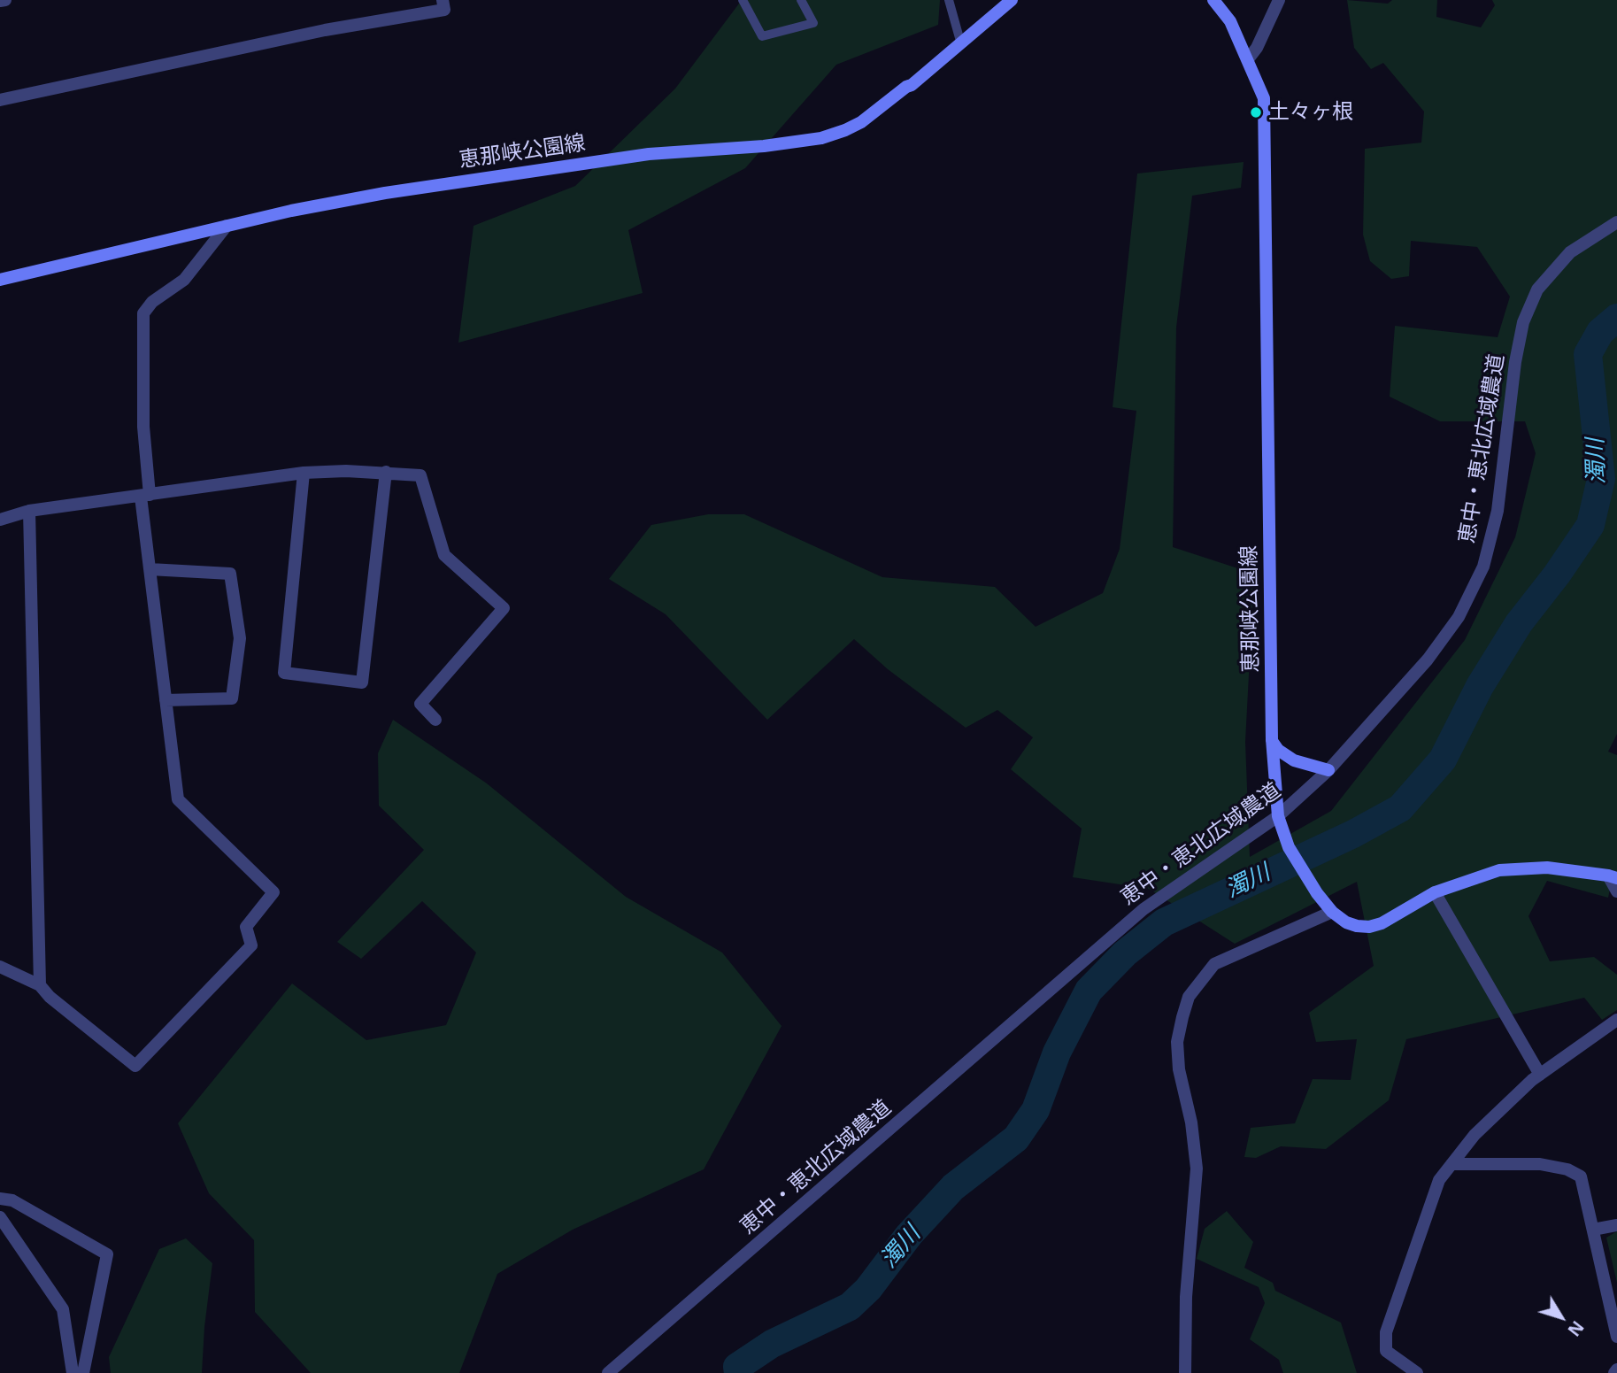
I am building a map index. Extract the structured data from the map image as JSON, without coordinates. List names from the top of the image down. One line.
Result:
{"streets":{"main road":["恵那峡公園線"],"street":["恵中・恵北広域農道"]},"crossings":[["恵那峡公園線","恵中・恵北広域農道"]],"water":["濁川"],"places":["土々ヶ根"],"north":"bottom right"}
